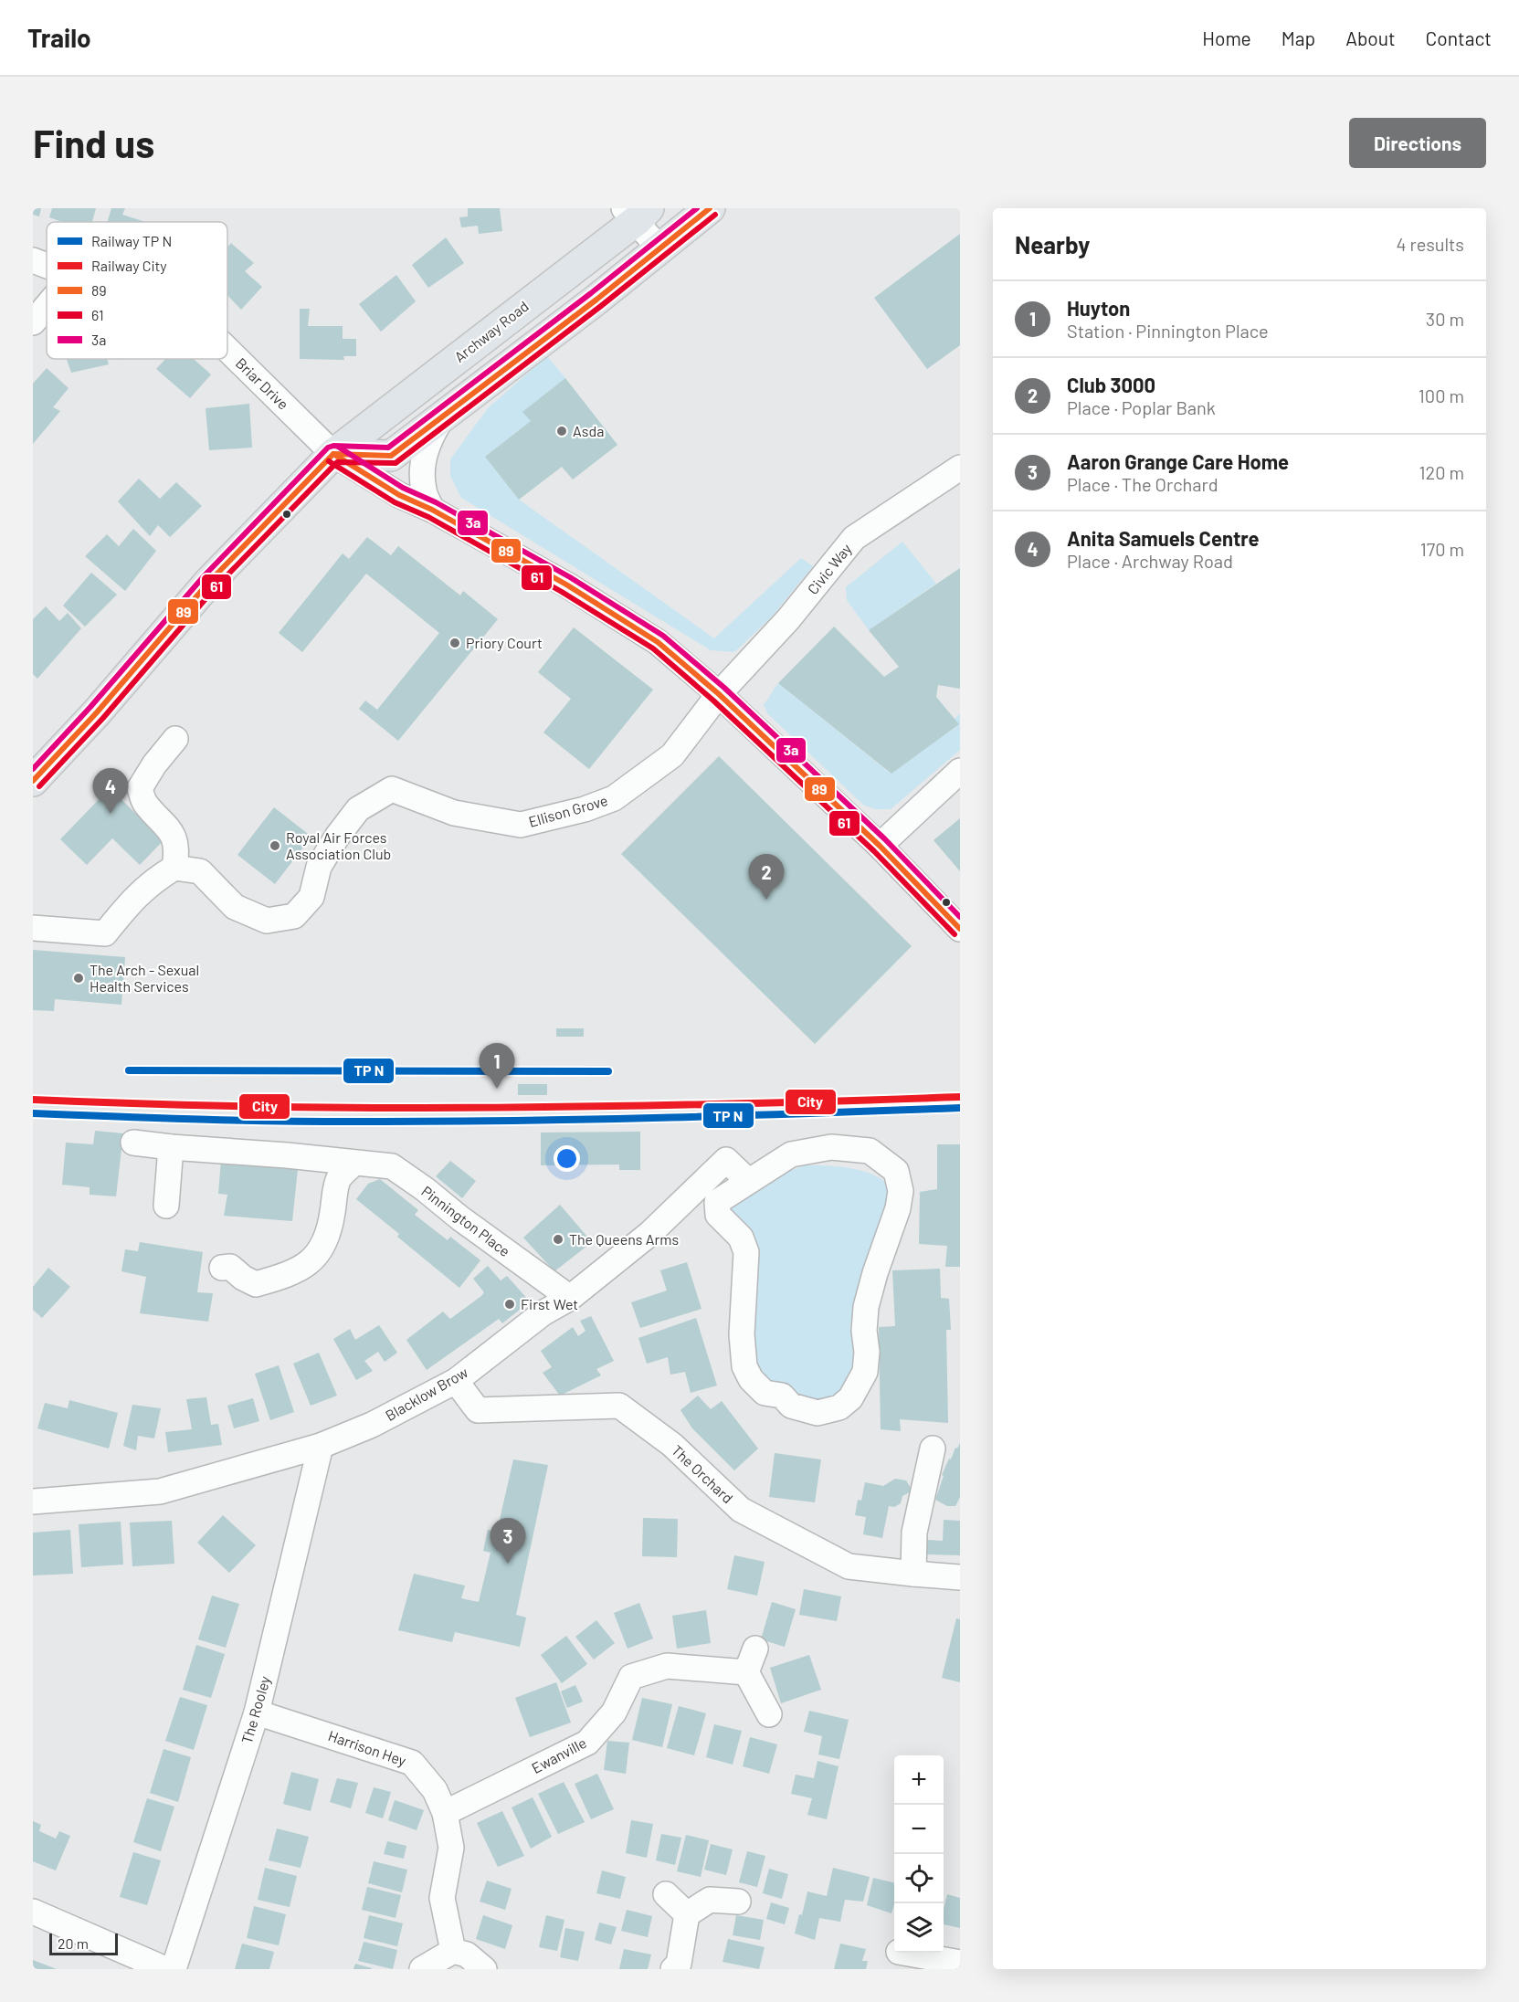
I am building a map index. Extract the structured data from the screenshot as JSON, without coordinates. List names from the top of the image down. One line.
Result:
{"streets":{"main road":["Archway Road"],"street":["Briar Drive","Civic Way","Ellison Grove","Pinnington Place","Blacklow Brow","The Orchard","The Rooley","Harrison Hey","Ewanville"]},"crossings":[["Archway Road","Briar Drive"],["Briar Drive","Civic Way"],["Briar Drive","Ellison Grove"],["Civic Way","Ellison Grove"],["Pinnington Place","Blacklow Brow"],["Blacklow Brow","The Orchard"],["Blacklow Brow","The Rooley"],["The Rooley","Harrison Hey"],["Harrison Hey","Ewanville"]],"places":["Asda","Priory Court","Royal Air Forces Association Club","The Arch - Sexual Health Services","The Queens Arms","First Wet"],"lines":["transit line 89","transit line 3a","transit line 61","rail line City"],"legend":["Railway TP N","Railway City","89","61","3a"],"scale_bar":"20 m","page":{"header":"Trailo","nav":["Home","Map","About","Contact"],"buttons":"Directions","title":"Find us","heading":["Nearby","4 results"],"list":[{"mark":"1","name":"Huyton","note":"Station · Pinnington Place","value":"30 m"},{"mark":"2","name":"Club 3000","note":"Place · Poplar Bank","value":"100 m"},{"mark":"3","name":"Aaron Grange Care Home","note":"Place · The Orchard","value":"120 m"},{"mark":"4","name":"Anita Samuels Centre","note":"Place · Archway Road","value":"170 m"}],"pins":["4","2","1","3"],"map_buttons":["+","−"],"scale":"20 m"}}
